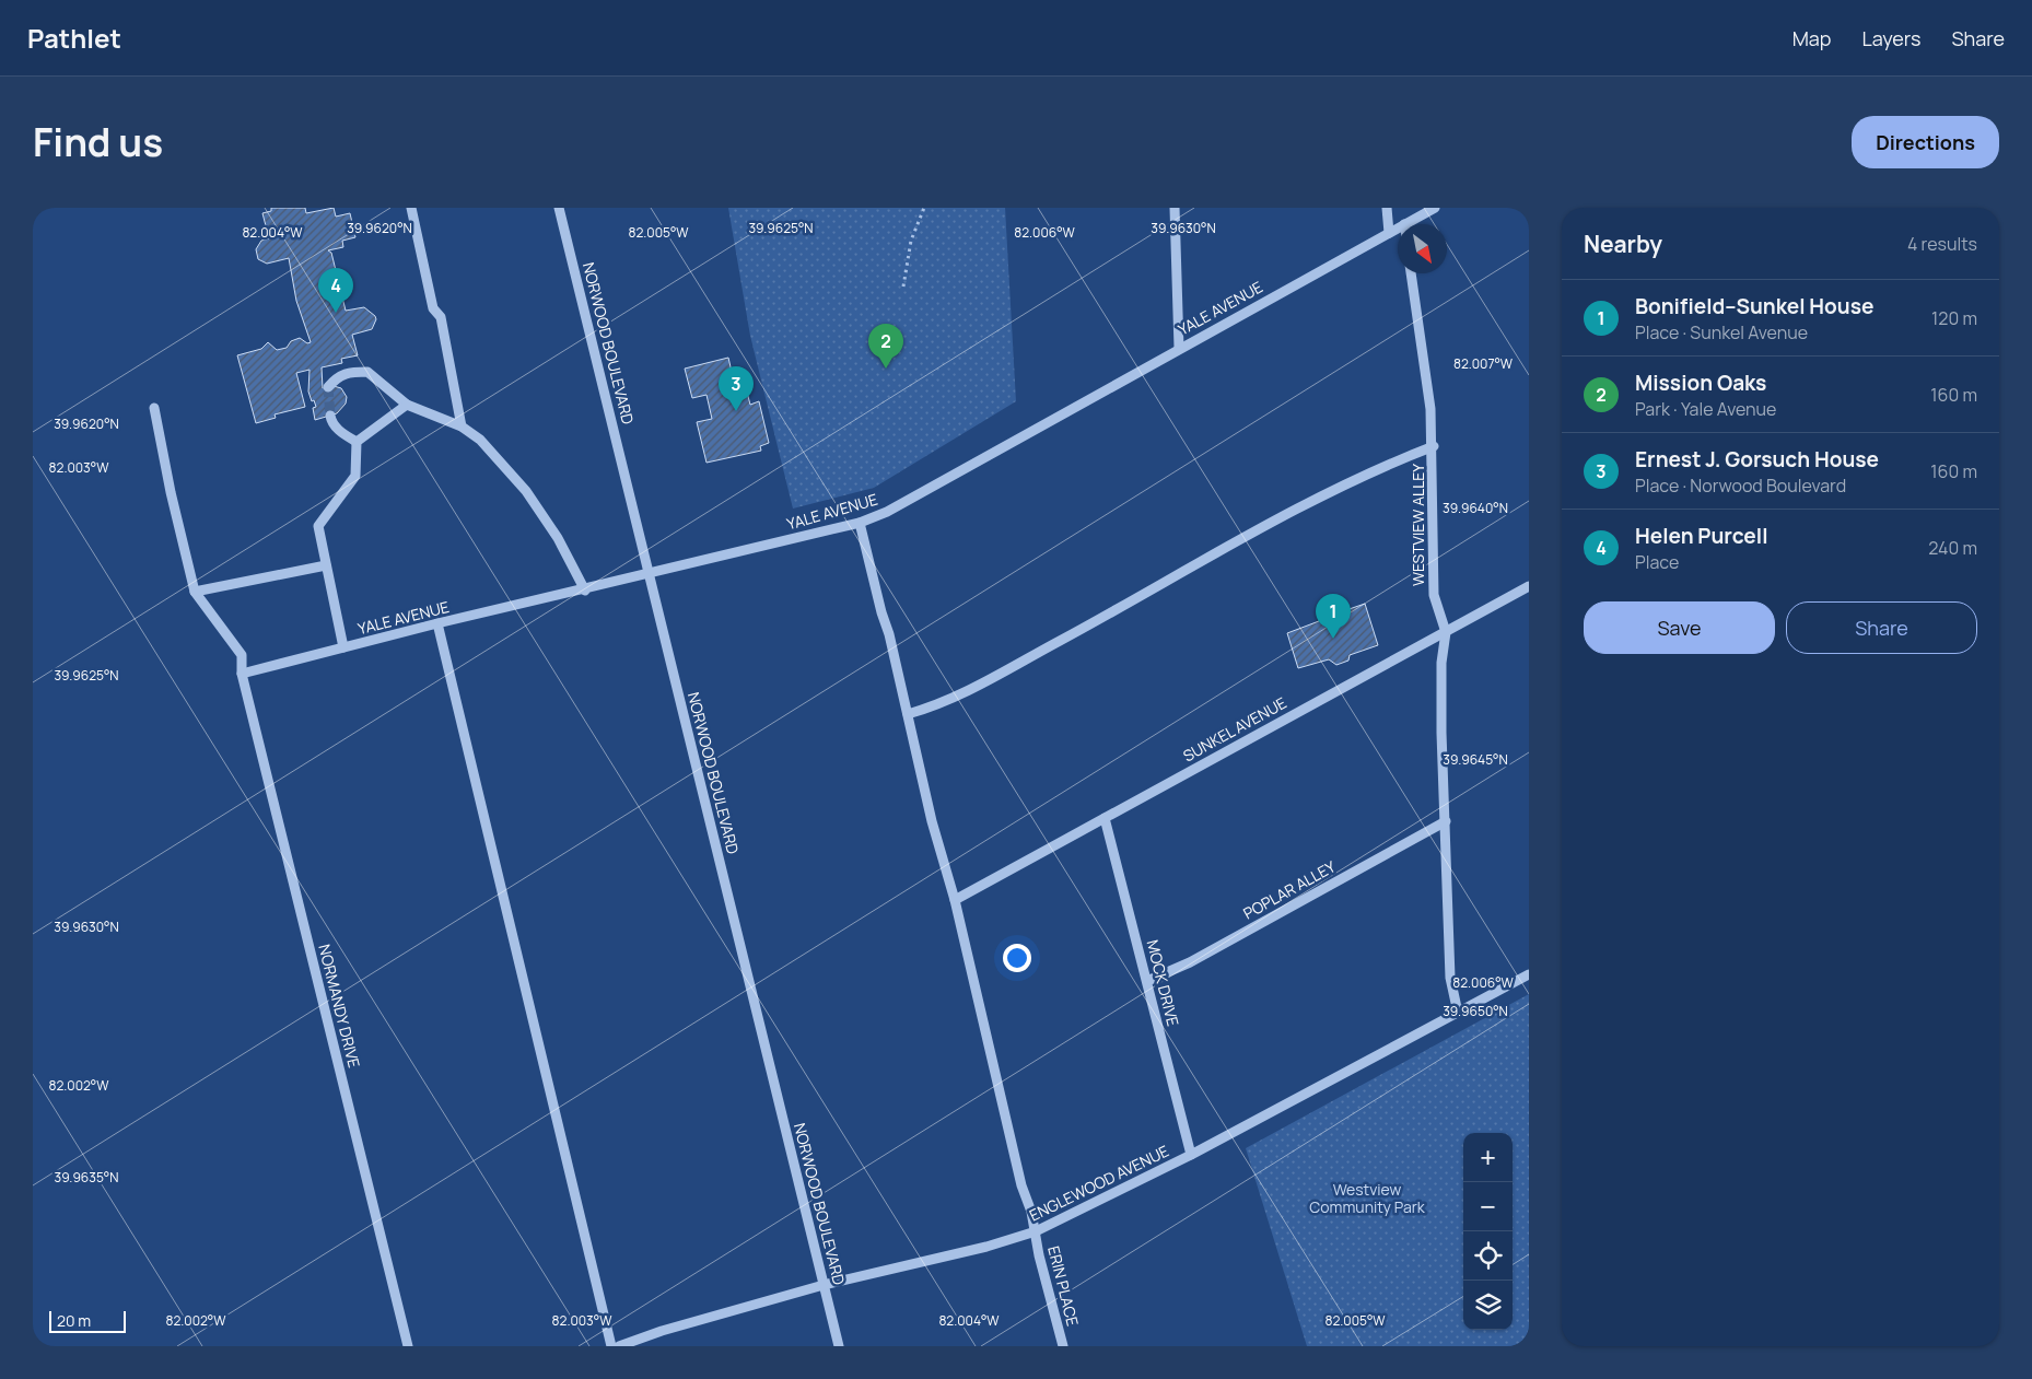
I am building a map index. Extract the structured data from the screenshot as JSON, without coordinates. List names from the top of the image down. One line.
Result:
{"streets":{"street":["YALE AVENUE","NORWOOD BOULEVARD","WESTVIEW ALLEY","SUNKEL AVENUE","POPLAR ALLEY","MOCK DRIVE","NORMANDY DRIVE","ENGLEWOOD AVENUE","ERIN PLACE"]},"crossings":[["YALE AVENUE","NORWOOD BOULEVARD"],["YALE AVENUE","NORMANDY DRIVE"],["YALE AVENUE","ERIN PLACE"],["NORWOOD BOULEVARD","ENGLEWOOD AVENUE"],["WESTVIEW ALLEY","SUNKEL AVENUE"],["WESTVIEW ALLEY","POPLAR ALLEY"],["WESTVIEW ALLEY","ENGLEWOOD AVENUE"],["SUNKEL AVENUE","MOCK DRIVE"],["SUNKEL AVENUE","ERIN PLACE"],["POPLAR ALLEY","MOCK DRIVE"],["MOCK DRIVE","ENGLEWOOD AVENUE"],["ENGLEWOOD AVENUE","ERIN PLACE"]],"parks":["Westview Community Park"],"scale_bar":"20 m","north":"bottom right","page":{"header":"Pathlet","nav":["Map","Layers","Share"],"title":"Find us","buttons":["Directions",["Save","Share"]],"heading":["Nearby","4 results"],"pins":["4","2","3","1"],"list":[{"mark":"1","name":"Bonifield–Sunkel House","note":"Place · Sunkel Avenue","value":"120 m"},{"mark":"2","name":"Mission Oaks","note":"Park · Yale Avenue","value":"160 m"},{"mark":"3","name":"Ernest J. Gorsuch House","note":"Place · Norwood Boulevard","value":"160 m"},{"mark":"4","name":"Helen Purcell","note":"Place","value":"240 m"}],"map_buttons":["+","−"],"scale":"20 m"},"coordinates":["39.9620°N","39.9625°N","39.9630°N","82.004°W","82.005°W","82.006°W","82.007°W","82.003°W","39.9640°N","39.9645°N","39.9650°N","82.002°W","39.9635°N"]}
